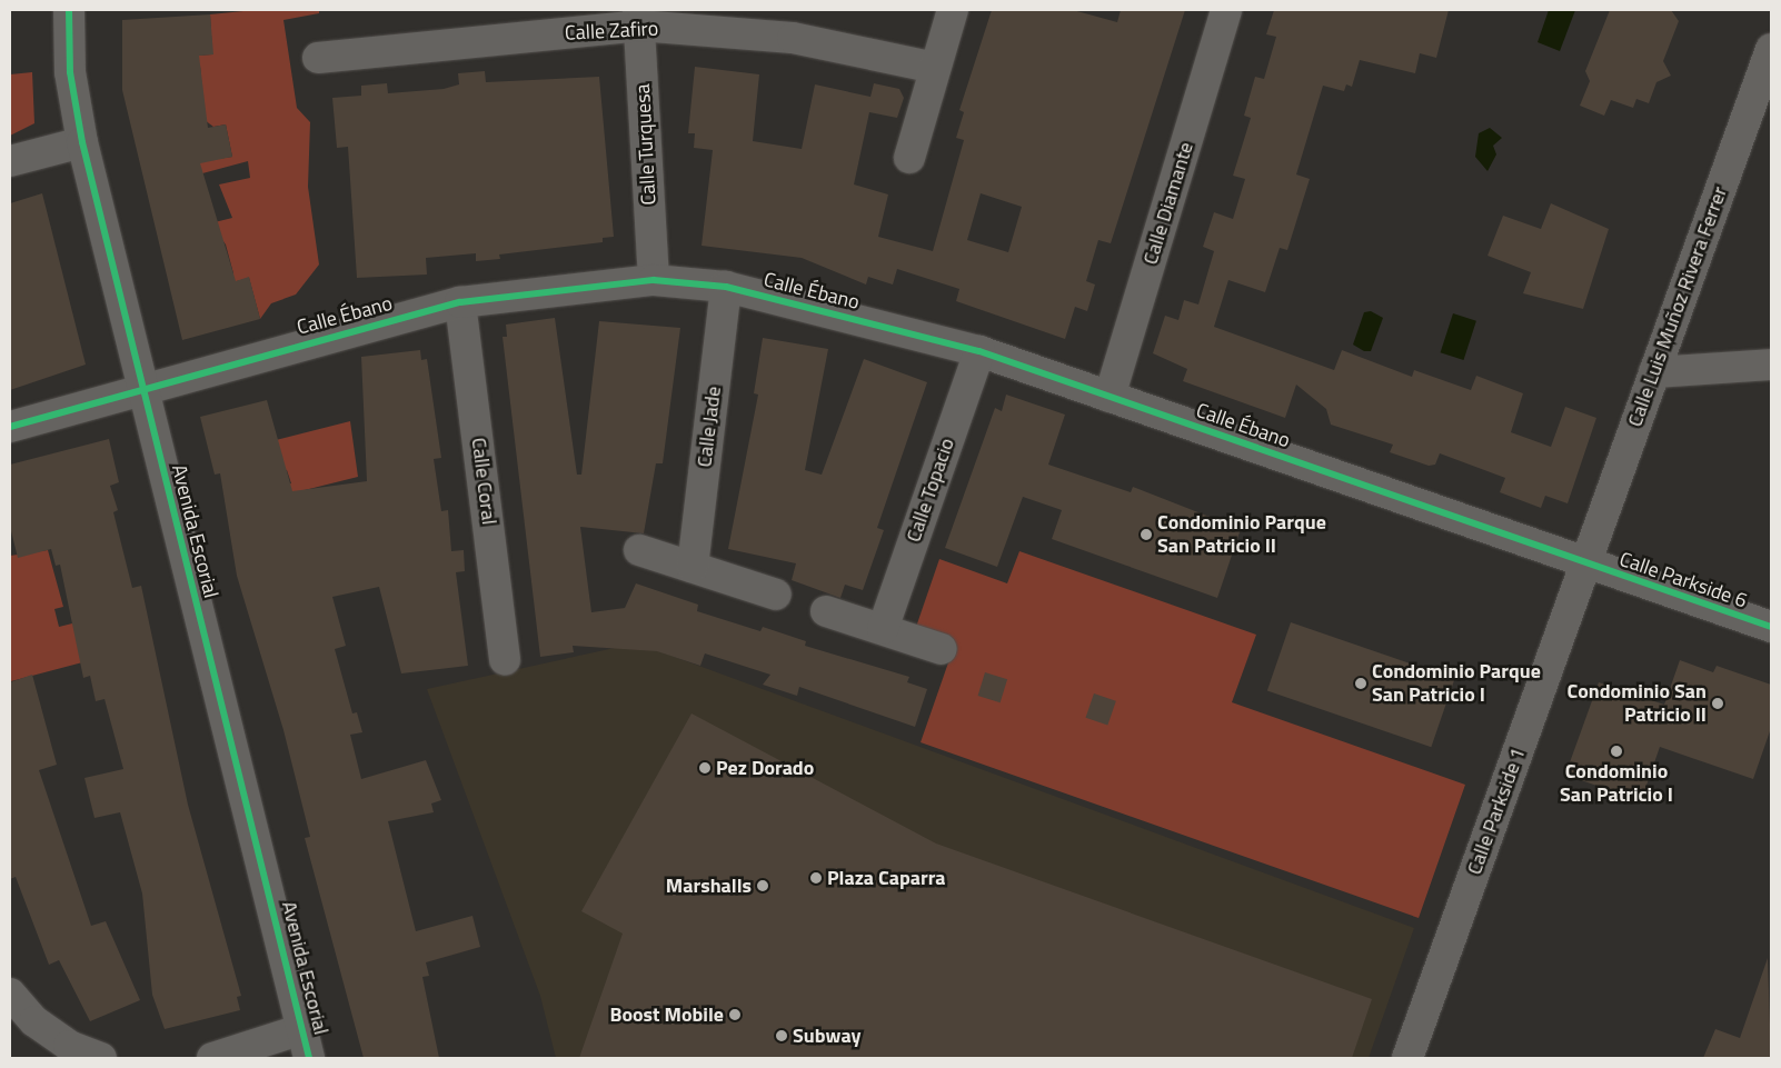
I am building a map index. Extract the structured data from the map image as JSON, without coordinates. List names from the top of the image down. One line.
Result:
{"streets":{"street":["Calle Zafiro","Calle Turquesa","Calle Diamante","Calle Ébano","Calle Luis Muñoz Rivera Ferrer","Calle Jade","Calle Coral","Calle Topacio","Avenida Escorial","Calle Parkside 6","Calle Parkside 1"]},"crossings":[["Calle Zafiro","Calle Turquesa"],["Calle Turquesa","Calle Ébano"],["Calle Diamante","Calle Ébano"],["Calle Ébano","Calle Luis Muñoz Rivera Ferrer"],["Calle Ébano","Calle Jade"],["Calle Ébano","Calle Coral"],["Calle Ébano","Calle Topacio"],["Calle Ébano","Avenida Escorial"],["Calle Ébano","Calle Parkside 6"],["Calle Ébano","Calle Parkside 1"],["Calle Luis Muñoz Rivera Ferrer","Calle Parkside 6"],["Calle Luis Muñoz Rivera Ferrer","Calle Parkside 1"],["Calle Parkside 6","Calle Parkside 1"]],"places":["Condominio Parque San Patricio II","Condominio Parque San Patricio I","Condominio San Patricio II","Condominio San Patricio I","Pez Dorado","Plaza Caparra","Marshalls","Boost Mobile","Subway"]}
